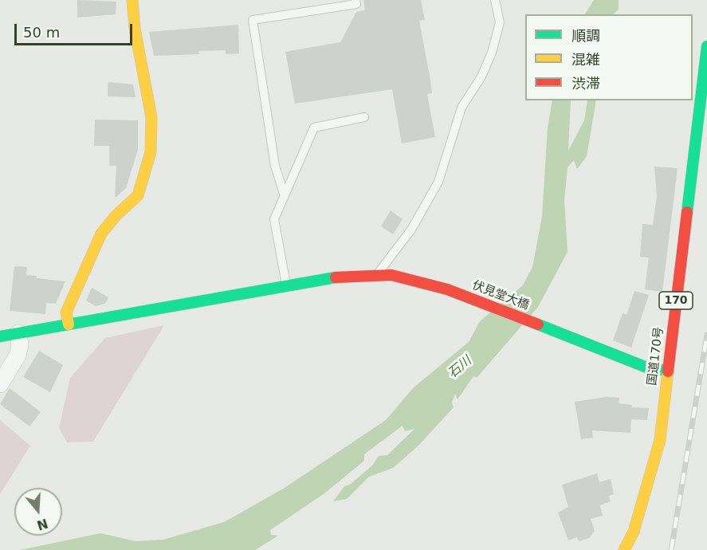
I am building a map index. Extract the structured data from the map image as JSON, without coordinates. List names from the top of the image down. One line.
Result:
{"streets":{"main road":["伏見堂大橋","170","国道170号"]},"crossings":[["伏見堂大橋","国道170号"]],"water":["石川"],"legend":["順調","混雑","渋滞"],"scale_bar":"50 m","north":"bottom"}
